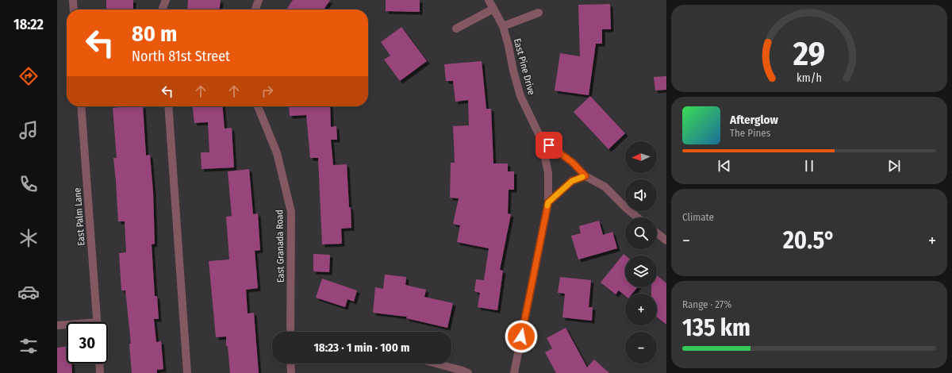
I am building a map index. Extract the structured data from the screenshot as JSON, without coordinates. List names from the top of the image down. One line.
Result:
{"streets":{"street":["East Pine Drive","East Palm Lane","East Granada Road"]},"north":"left","page":{"tabs":"18:22","turn":["80 m","North 81st Street"],"song":["Afterglow","The Pines"],"map_buttons":["+","−"],"tile":["Climate",["Range · 27%","135 km"]],"heat":["−","20.5°","+"],"limit":"30","trip":"18:23 · 1 min · 100 m","gauge":["29","km/h"]}}
